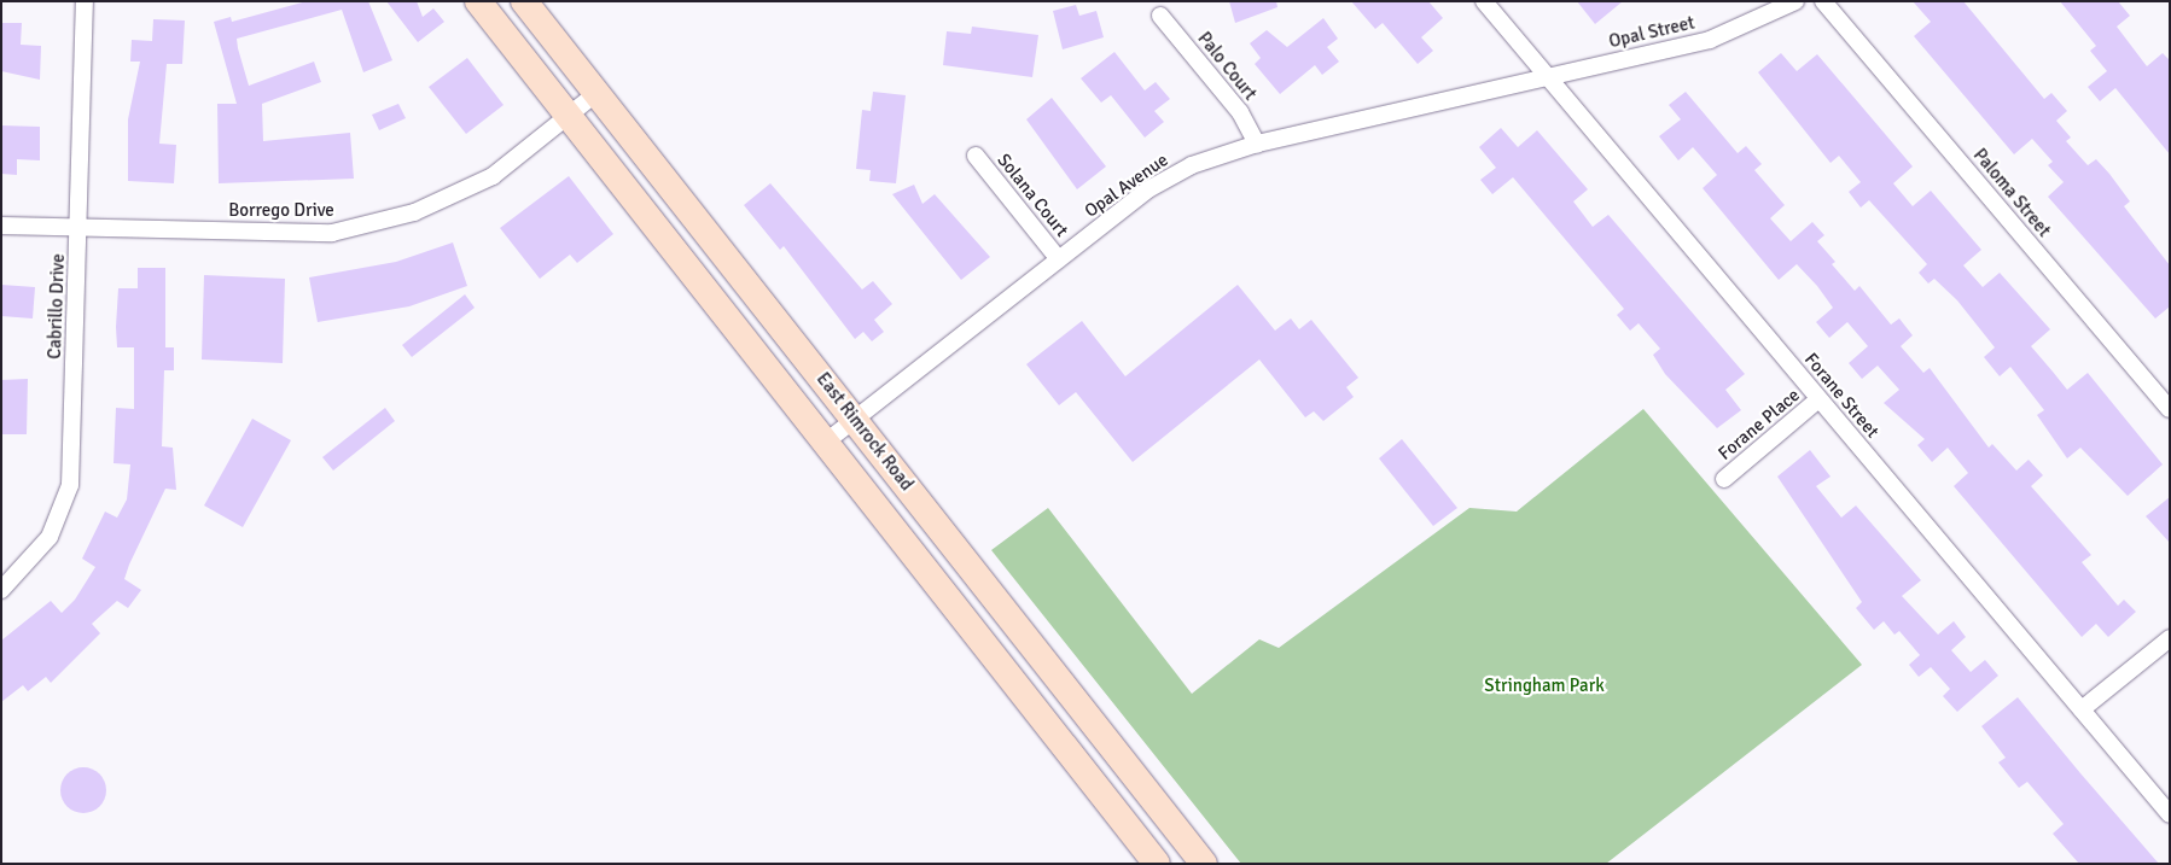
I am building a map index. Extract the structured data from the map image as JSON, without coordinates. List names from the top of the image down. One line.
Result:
{"streets":{"main road":["East Rimrock Road"],"street":["Opal Street","Palo Court","Opal Avenue","Paloma Street","Solana Court","Borrego Drive","Cabrillo Drive","Forane Street","Forane Place"]},"crossings":[["Opal Street","Opal Avenue"],["Opal Street","Forane Street"],["Palo Court","Opal Avenue"],["Opal Avenue","Solana Court"],["Opal Avenue","Forane Street"],["Opal Avenue","East Rimrock Road"],["Borrego Drive","Cabrillo Drive"],["Borrego Drive","East Rimrock Road"],["Forane Street","Forane Place"]],"parks":["Stringham Park"]}
